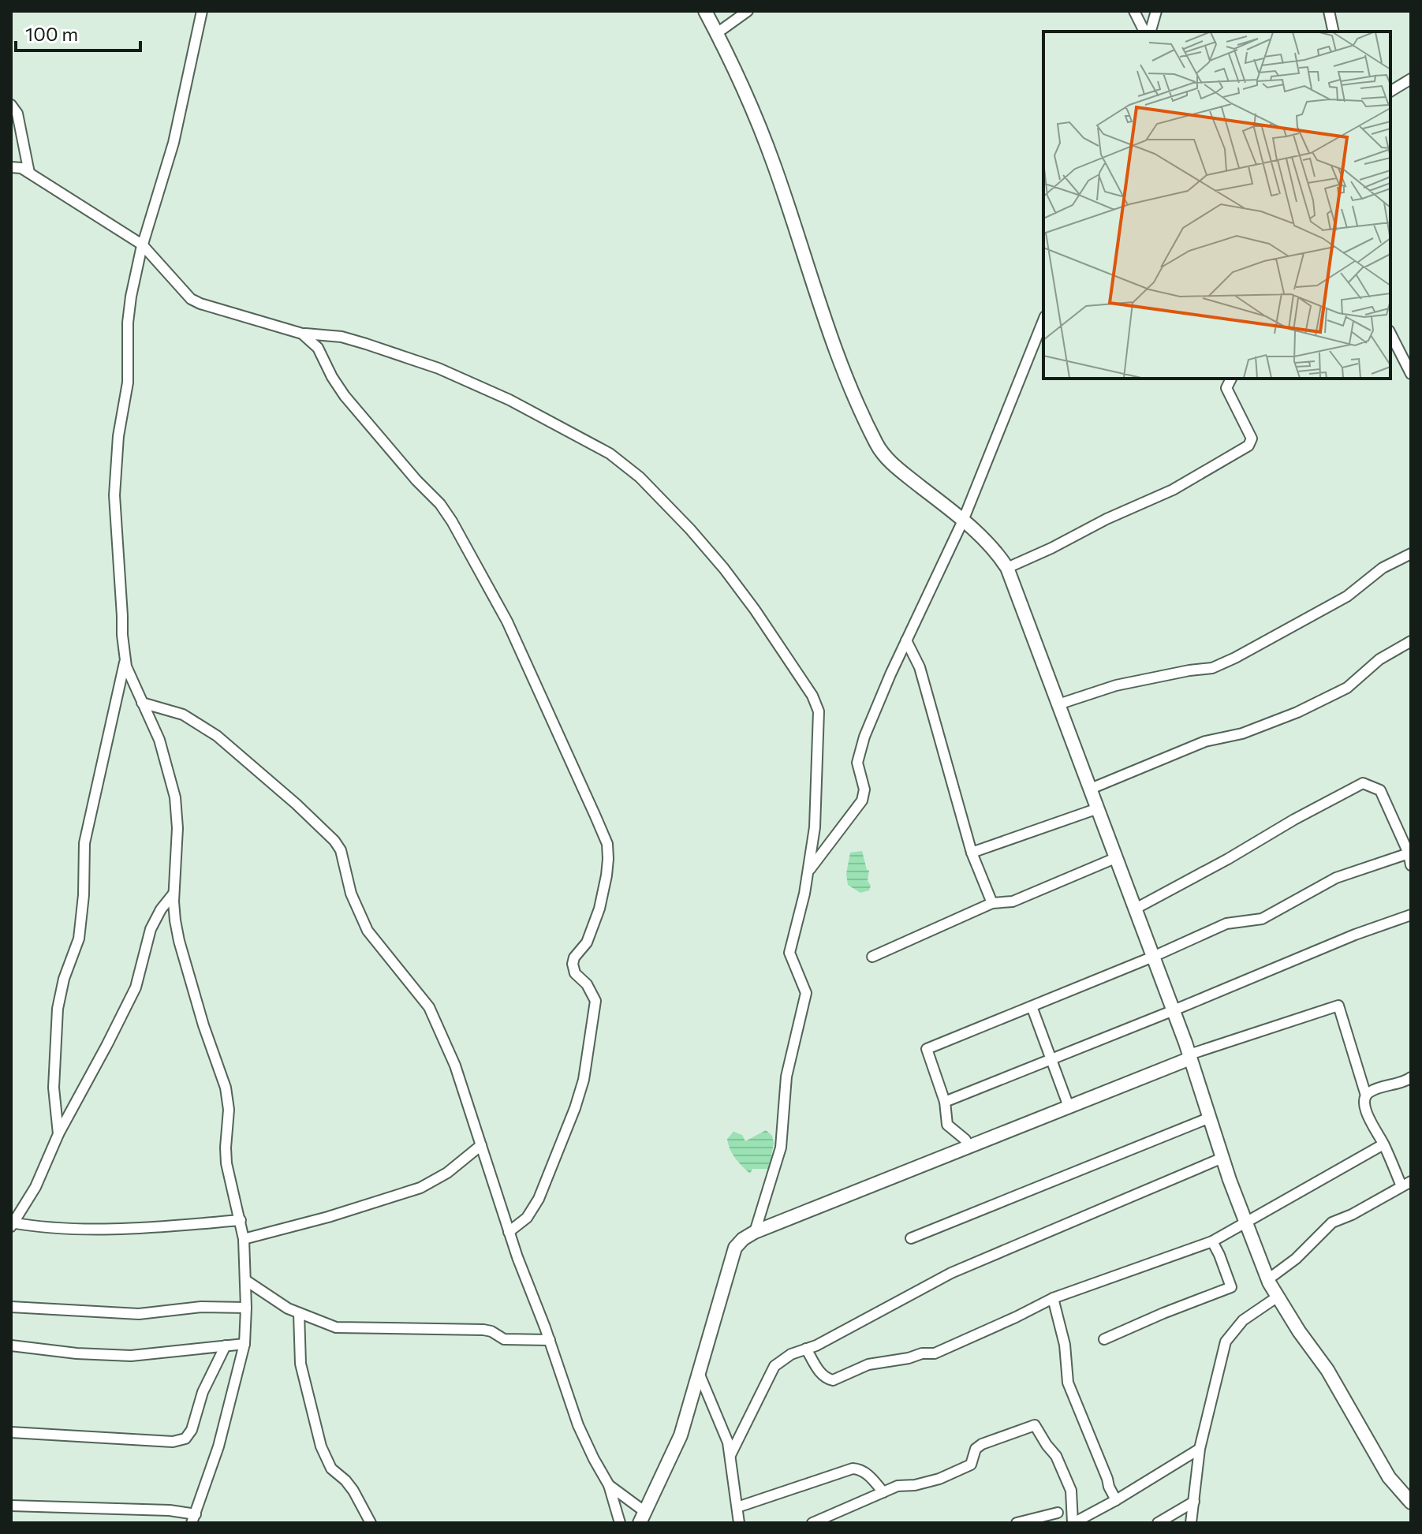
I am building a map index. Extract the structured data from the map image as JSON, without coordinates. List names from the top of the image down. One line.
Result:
{"scale_bar":"100 m"}
